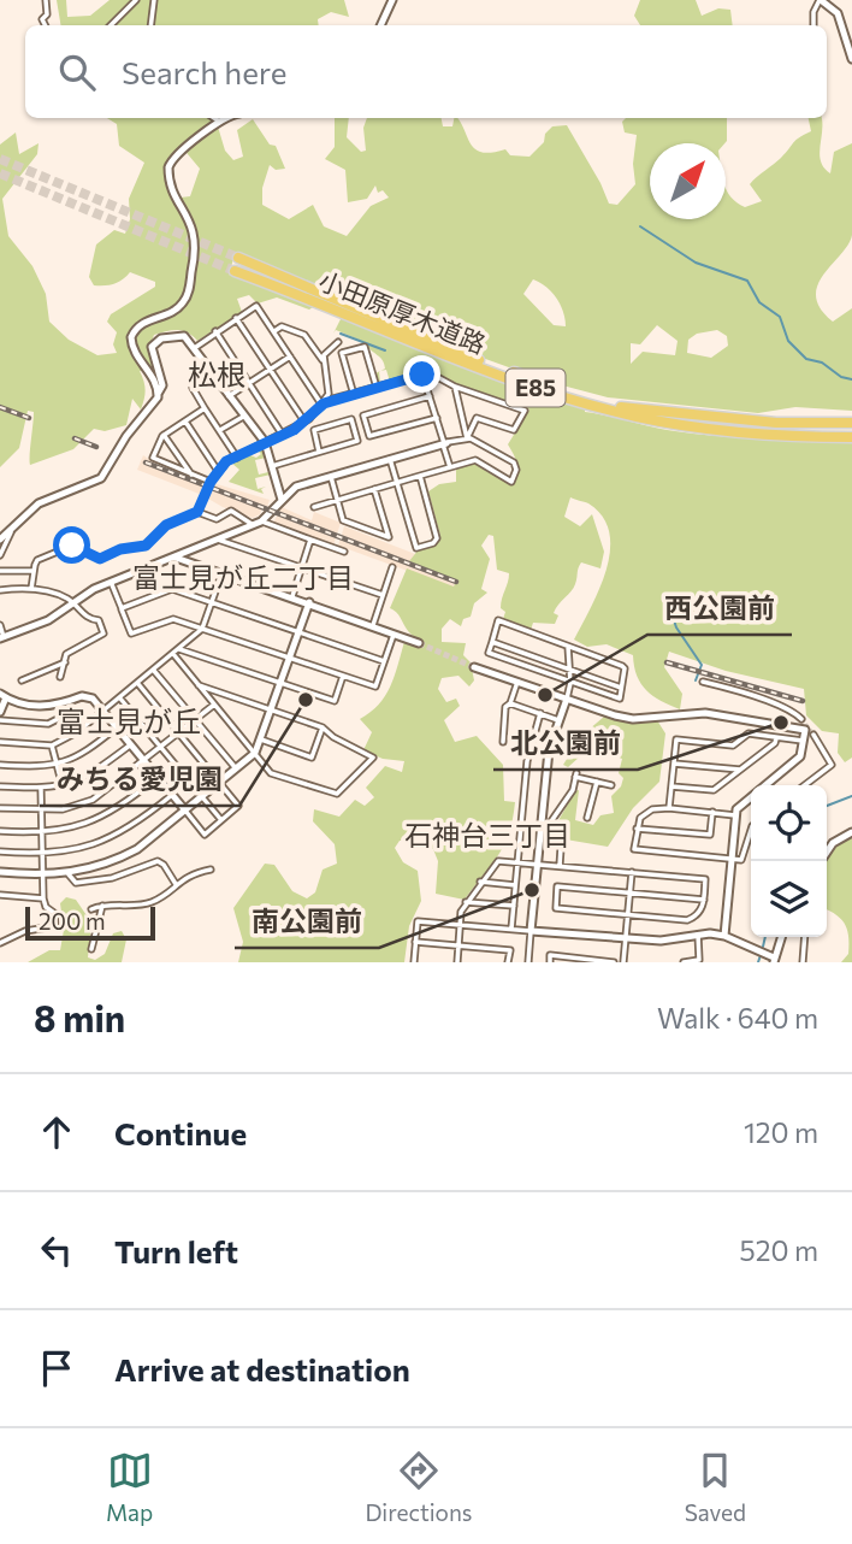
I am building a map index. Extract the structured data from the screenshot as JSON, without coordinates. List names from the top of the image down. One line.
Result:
{"streets":{"highway":["小田原厚木道路","E85"]},"districts":["松根","富士見が丘二丁目","富士見が丘","石神台三丁目"],"places":["西公園前","みちる愛児園","北公園前","南公園前"],"scale_bar":"200 m","north":"top right","page":{"search":"Search here","scale":"200 m","heading":["8 min","Walk · 640 m"],"list":[["Continue","120 m"],["Turn left","520 m"],"Arrive at destination"],"nav":["Map","Directions","Saved"]}}
